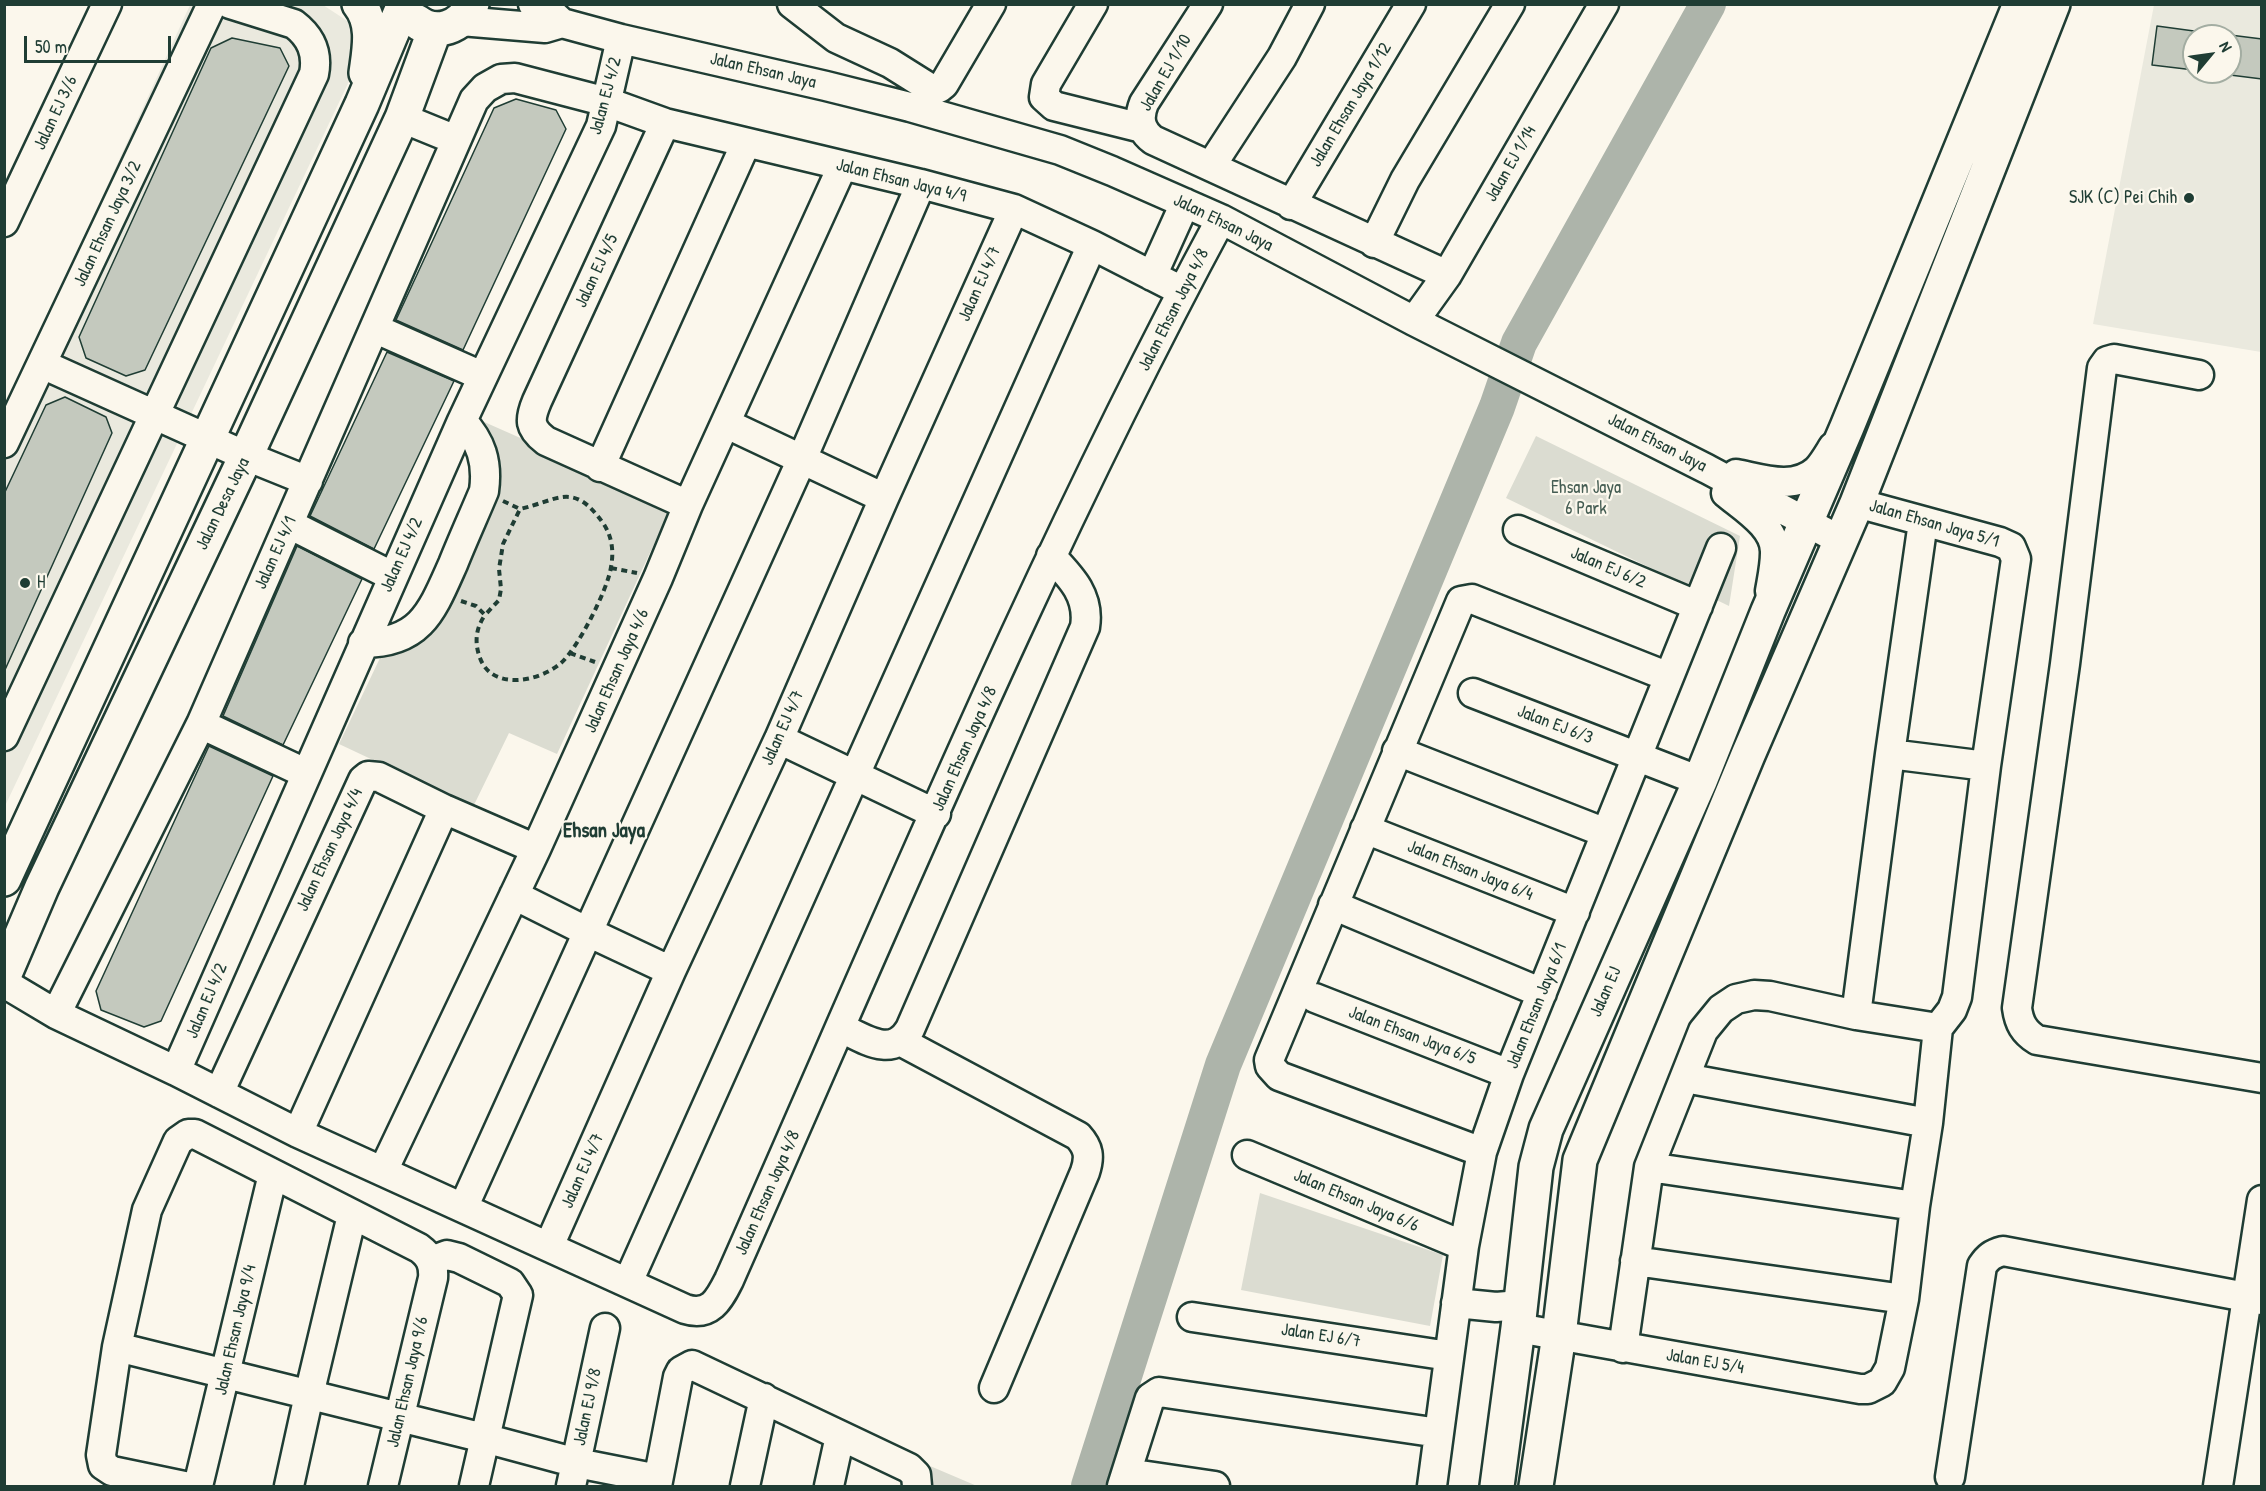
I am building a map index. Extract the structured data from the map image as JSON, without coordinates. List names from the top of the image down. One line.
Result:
{"streets":{"main road":["Jalan Desa Jaya","Jalan EJ"],"street":["Jalan Ehsan Jaya","Jalan EJ 1/10","Jalan EJ 4/2","Jalan Ehsan Jaya 1/12","Jalan EJ 3/6","Jalan EJ 1/14","Jalan Ehsan Jaya 4/9","Jalan Ehsan Jaya 3/2","Jalan EJ 4/5","Jalan EJ 4/7","Jalan Ehsan Jaya 4/8","Jalan Ehsan Jaya 5/1","Jalan EJ 4/1","Jalan EJ 6/2","Jalan Ehsan Jaya 4/6","Jalan EJ 6/3","Jalan Ehsan Jaya 4/4","Jalan Ehsan Jaya 6/4","Jalan Ehsan Jaya 6/1","Jalan Ehsan Jaya 6/5","Jalan Ehsan Jaya 6/6","Jalan Ehsan Jaya 9/4","Jalan EJ 6/7","Jalan EJ 5/4","Jalan Ehsan Jaya 9/6","Jalan EJ 9/8"]},"crossings":[["Jalan Ehsan Jaya","Jalan EJ 4/2"],["Jalan Ehsan Jaya","Jalan EJ 1/14"],["Jalan Ehsan Jaya","Jalan Ehsan Jaya 4/8"],["Jalan Ehsan Jaya","Jalan Desa Jaya"],["Jalan Ehsan Jaya","Jalan EJ"],["Jalan EJ 4/2","Jalan Ehsan Jaya 4/9"],["Jalan EJ 4/2","Jalan Ehsan Jaya 4/8"],["Jalan Ehsan Jaya 4/9","Jalan EJ 4/5"],["Jalan Ehsan Jaya 4/9","Jalan EJ 4/7"],["Jalan Ehsan Jaya 4/9","Jalan Ehsan Jaya 4/8"],["Jalan Ehsan Jaya 4/9","Jalan EJ 4/1"],["Jalan Ehsan Jaya 4/9","Jalan Ehsan Jaya 4/6"],["Jalan EJ 4/7","Jalan Ehsan Jaya 4/8"],["Jalan Ehsan Jaya 4/8","Jalan EJ 4/1"],["Jalan Ehsan Jaya 4/8","Jalan Ehsan Jaya 4/6"],["Jalan Ehsan Jaya 4/8","Jalan Ehsan Jaya 4/4"],["Jalan EJ 6/2","Jalan Ehsan Jaya 6/1"],["Jalan Ehsan Jaya 4/6","Jalan Ehsan Jaya 4/4"],["Jalan EJ 6/3","Jalan EJ"],["Jalan EJ 6/3","Jalan Ehsan Jaya 6/1"],["Jalan Ehsan Jaya 6/4","Jalan Ehsan Jaya 6/1"],["Jalan EJ","Jalan EJ 5/4"],["Jalan Ehsan Jaya 6/1","Jalan Ehsan Jaya 6/5"],["Jalan Ehsan Jaya 6/1","Jalan Ehsan Jaya 6/6"],["Jalan Ehsan Jaya 6/1","Jalan EJ 6/7"],["Jalan Ehsan Jaya 6/1","Jalan EJ 5/4"]],"districts":["Ehsan Jaya"],"parks":["Ehsan Jaya 6 Park"],"places":["SJK (C) Pei Chih","H"],"scale_bar":"50 m","north":"top right"}
